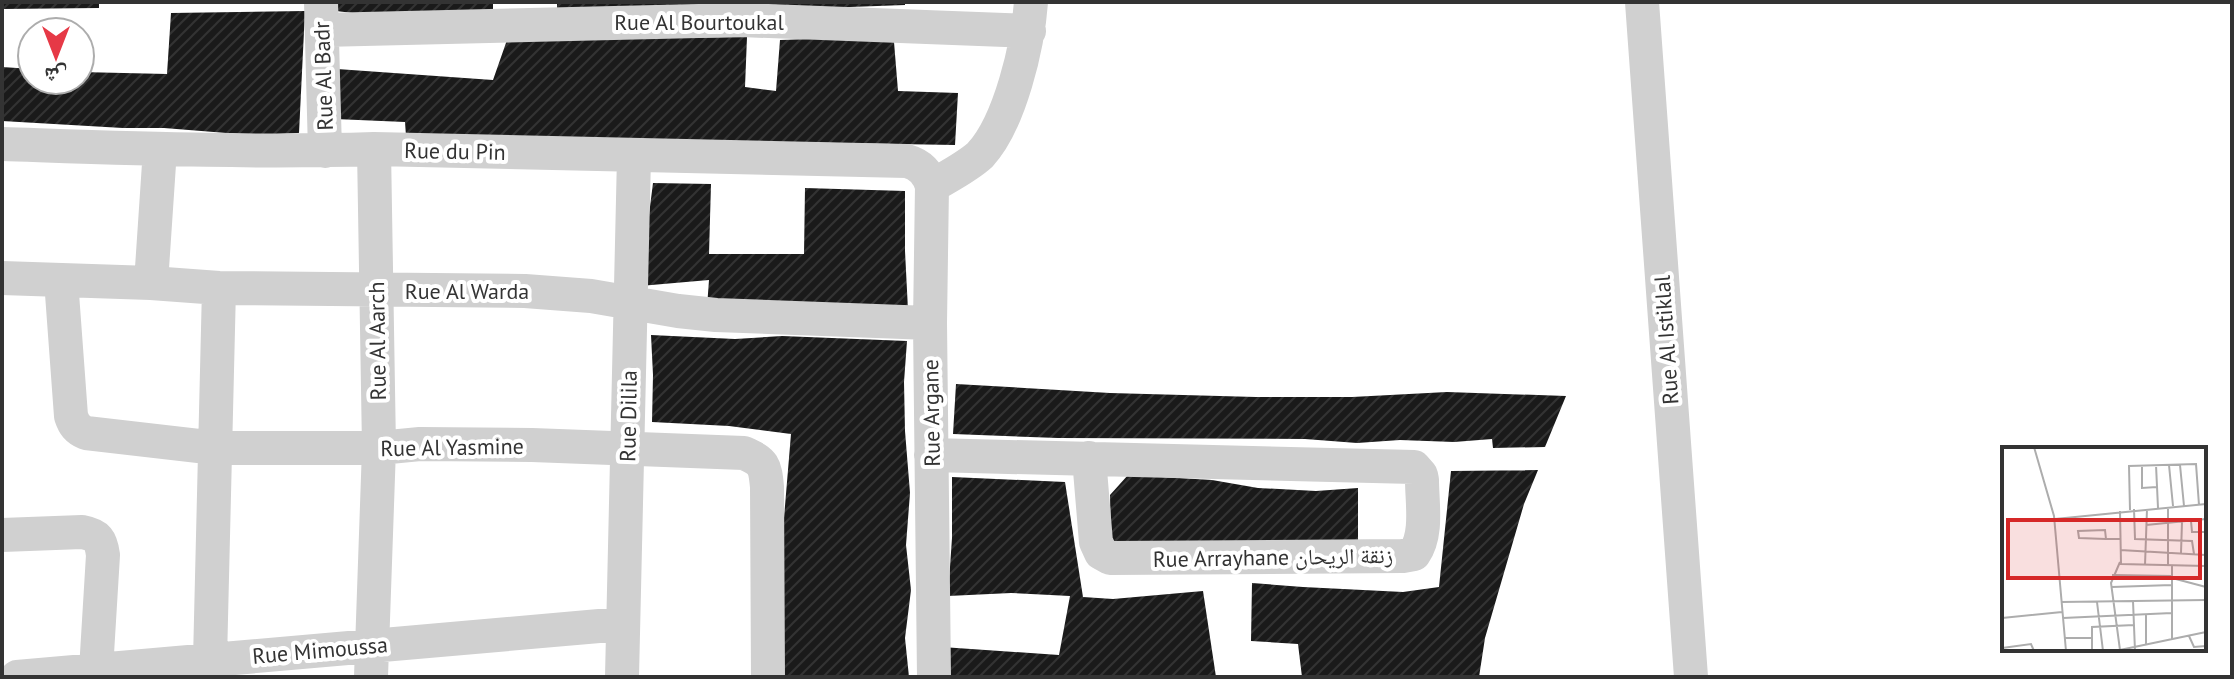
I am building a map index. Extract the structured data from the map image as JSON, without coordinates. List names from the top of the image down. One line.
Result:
{"streets":{"street":["Rue Al Bourtoukal","Rue Al Badr","Rue du Pin","Rue Al Warda","Rue Al Istiklal","Rue Al Aarch","Rue Argane","Rue Dilila","Rue Al Yasmine","Rue Arrayhane زنقة الريحان","Rue Mimoussa"]},"crossings":[["Rue Al Bourtoukal","Rue Al Badr"],["Rue Al Badr","Rue du Pin"],["Rue du Pin","Rue Al Aarch"],["Rue du Pin","Rue Argane"],["Rue du Pin","Rue Dilila"],["Rue Al Warda","Rue Al Aarch"],["Rue Al Warda","Rue Argane"],["Rue Al Warda","Rue Dilila"],["Rue Al Warda","Rue Al Yasmine"],["Rue Al Aarch","Rue Al Yasmine"],["Rue Al Aarch","Rue Mimoussa"],["Rue Argane","Rue Arrayhane زنقة الريحان"],["Rue Dilila","Rue Al Yasmine"],["Rue Dilila","Rue Mimoussa"]],"north":"bottom"}
